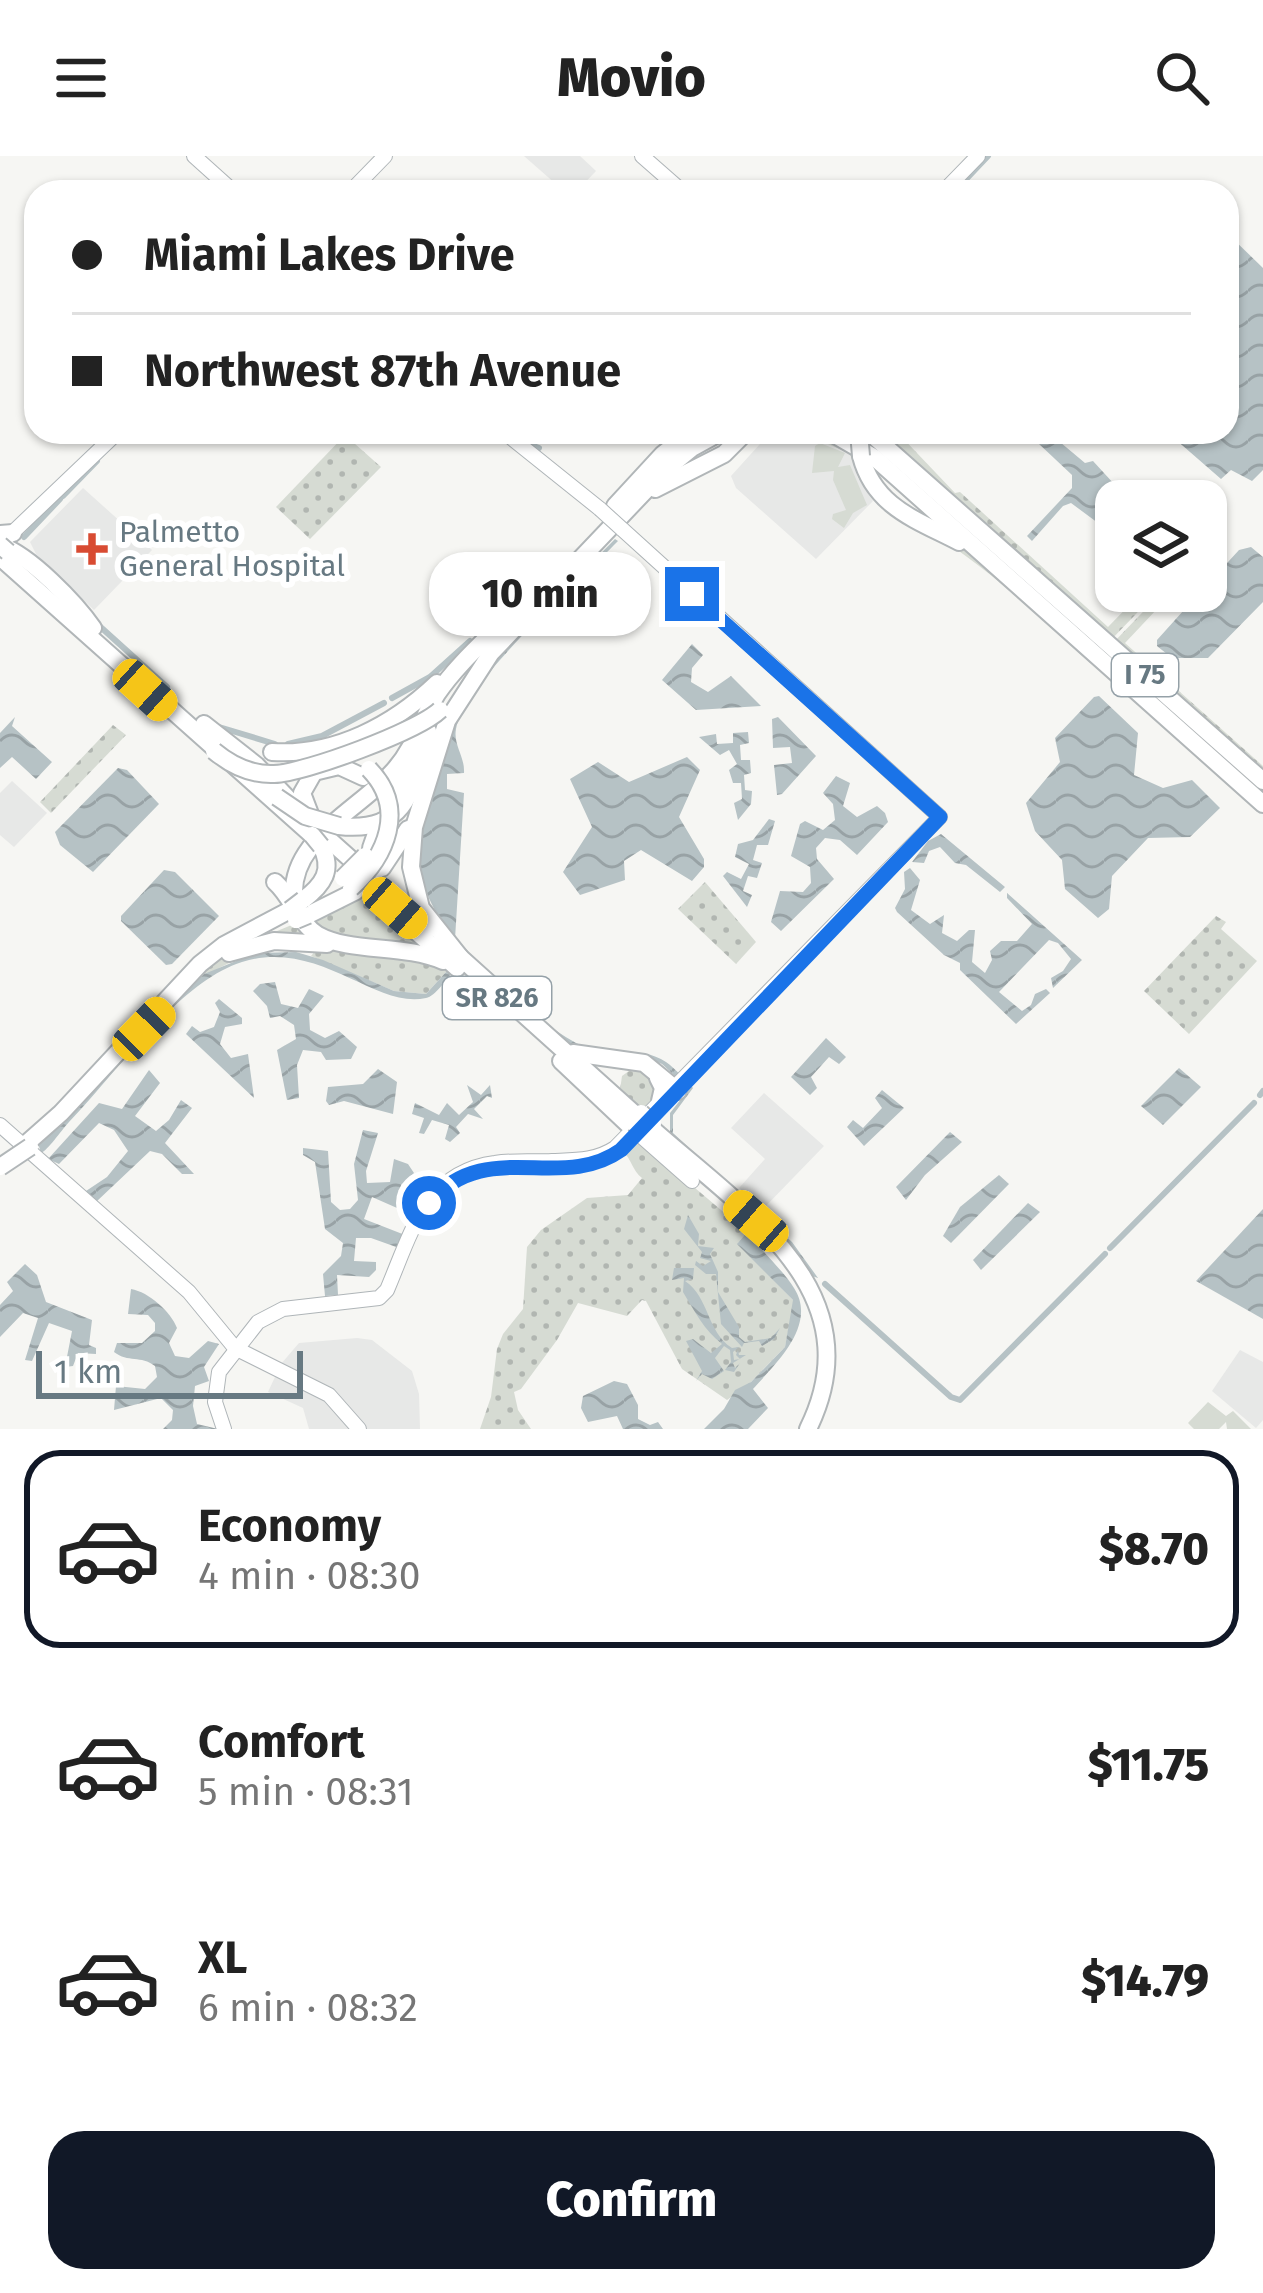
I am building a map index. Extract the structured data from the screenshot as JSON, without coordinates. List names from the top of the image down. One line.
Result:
{"streets":{"highway":["I 75","SR 826"]},"places":{"health":["Palmetto General Hospital"]},"scale_bar":"1 km","page":{"header":"Movio","banner":["Miami Lakes Drive","Northwest 87th Avenue"],"bubble":"10 min","scale":"1 km","list":[{"name":"Economy","note":"4 min · 08:30","value":"$8.70"},{"name":"Comfort","note":"5 min · 08:31","value":"$11.75"},{"name":"XL","note":"6 min · 08:32","value":"$14.79"}],"buttons":"Confirm"}}
